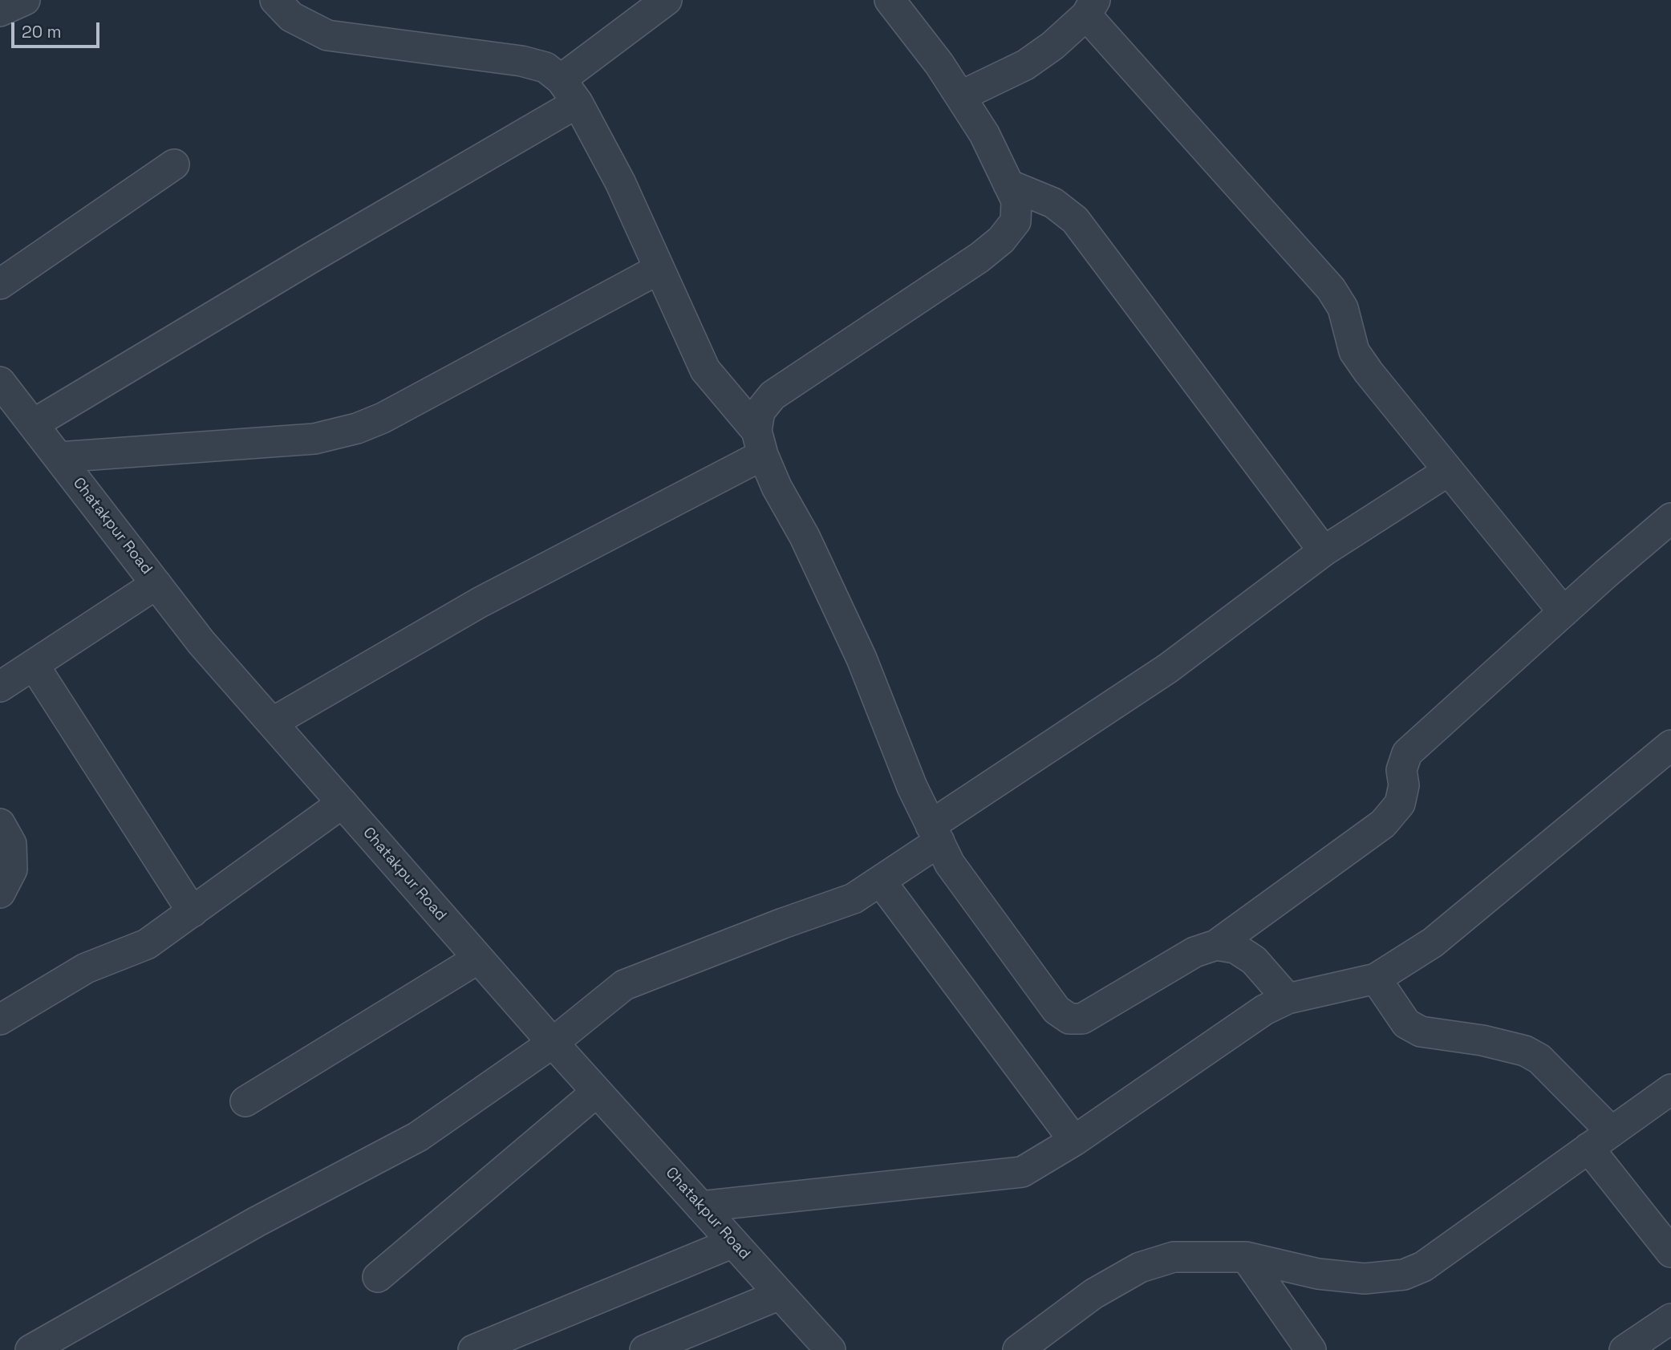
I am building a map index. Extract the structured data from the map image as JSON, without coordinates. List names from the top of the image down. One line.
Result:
{"streets":{"street":["Chatakpur Road"]},"scale_bar":"20 m"}
